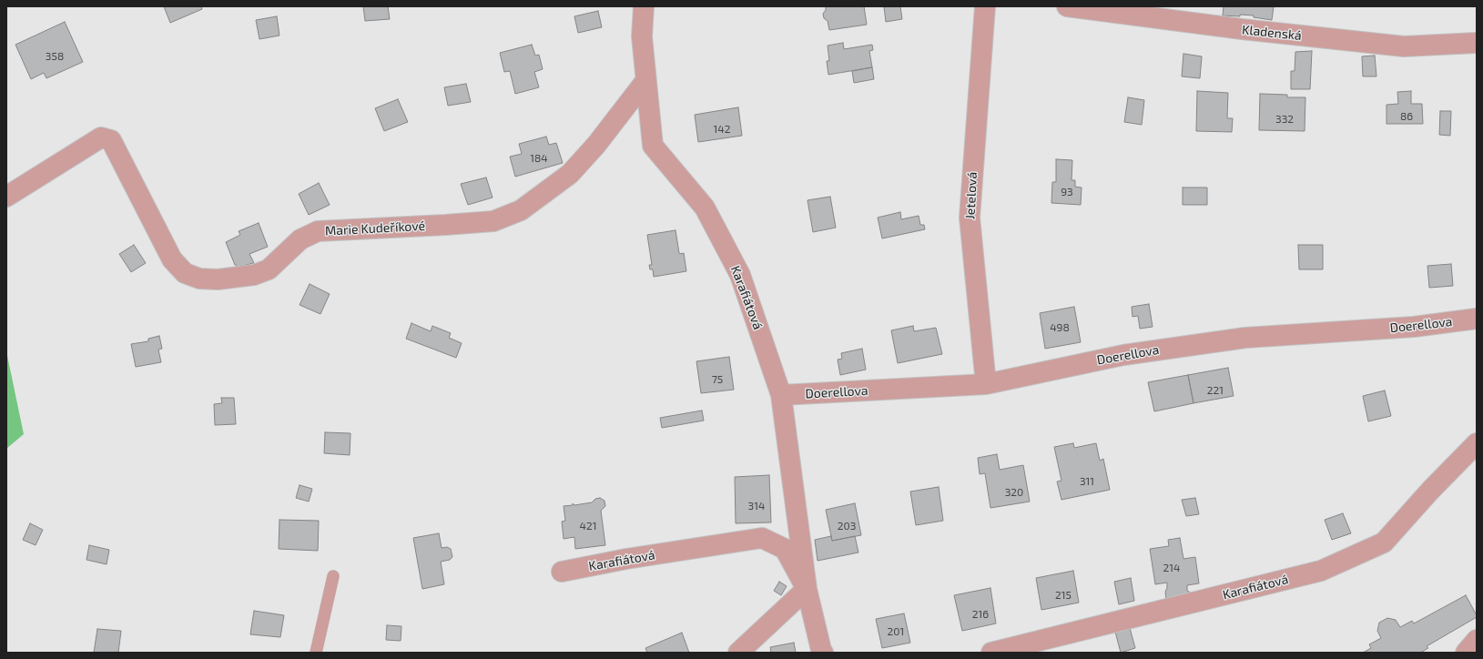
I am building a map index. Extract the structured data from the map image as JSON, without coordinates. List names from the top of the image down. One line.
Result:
{"streets":{"street":["Kladenská","Jetelová","Marie Kudeříkové","Karafiátová","Doerellova"]},"crossings":[["Jetelová","Doerellova"],["Marie Kudeříkové","Karafiátová"],["Karafiátová","Doerellova"]],"house_numbers":["358","86","332","142","184","93","498","75","221","311","320","314","421","203","214","215","216","201"]}
